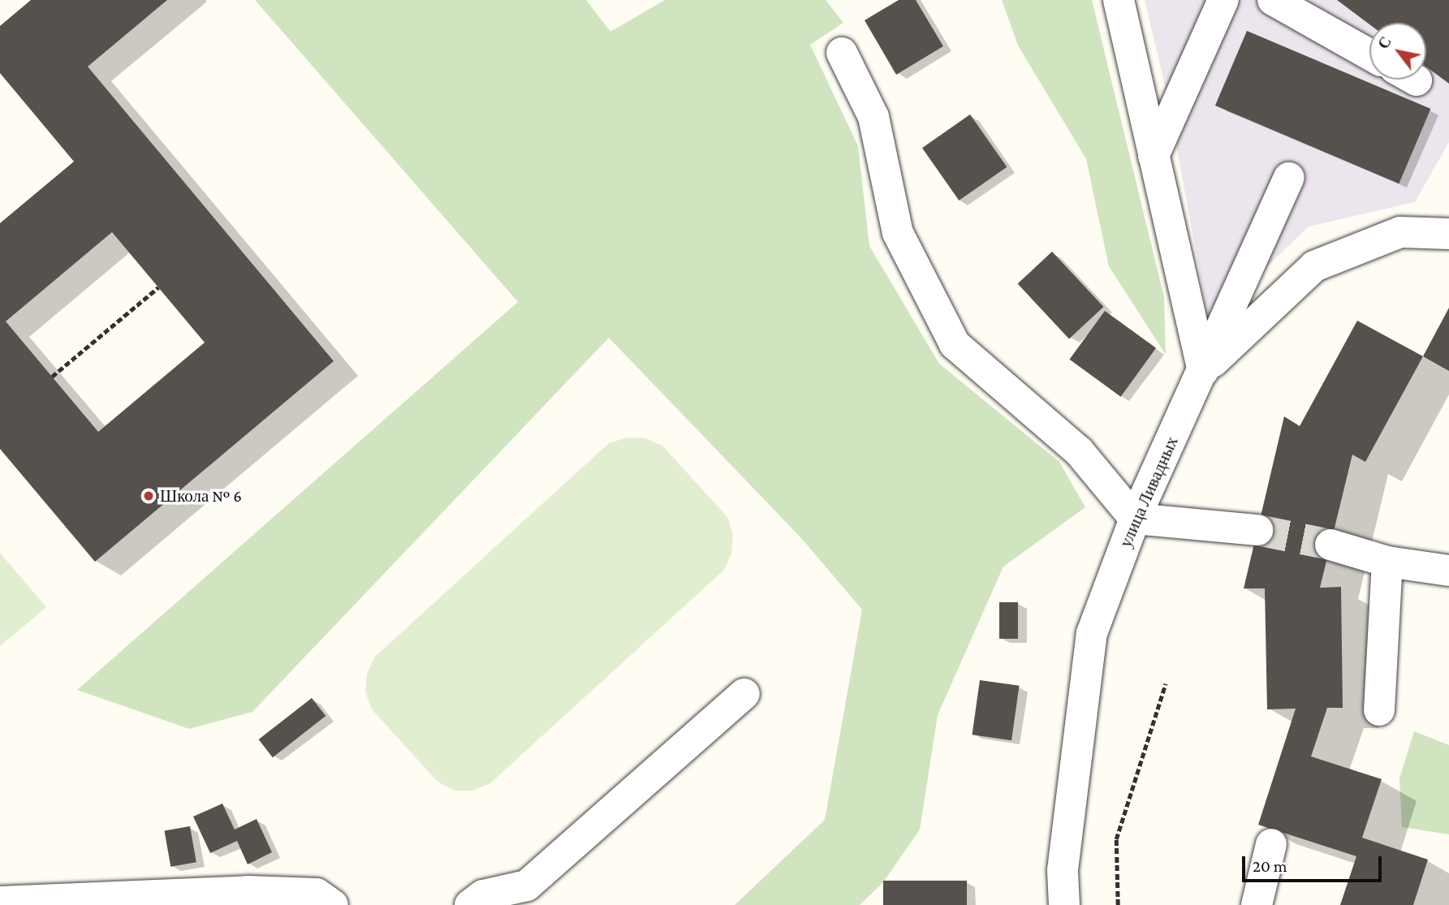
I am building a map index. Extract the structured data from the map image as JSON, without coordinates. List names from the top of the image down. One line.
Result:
{"streets":{"street":["улица Ливадных"]},"places":["Школа № 6"],"scale_bar":"20 m","north":"top left"}
